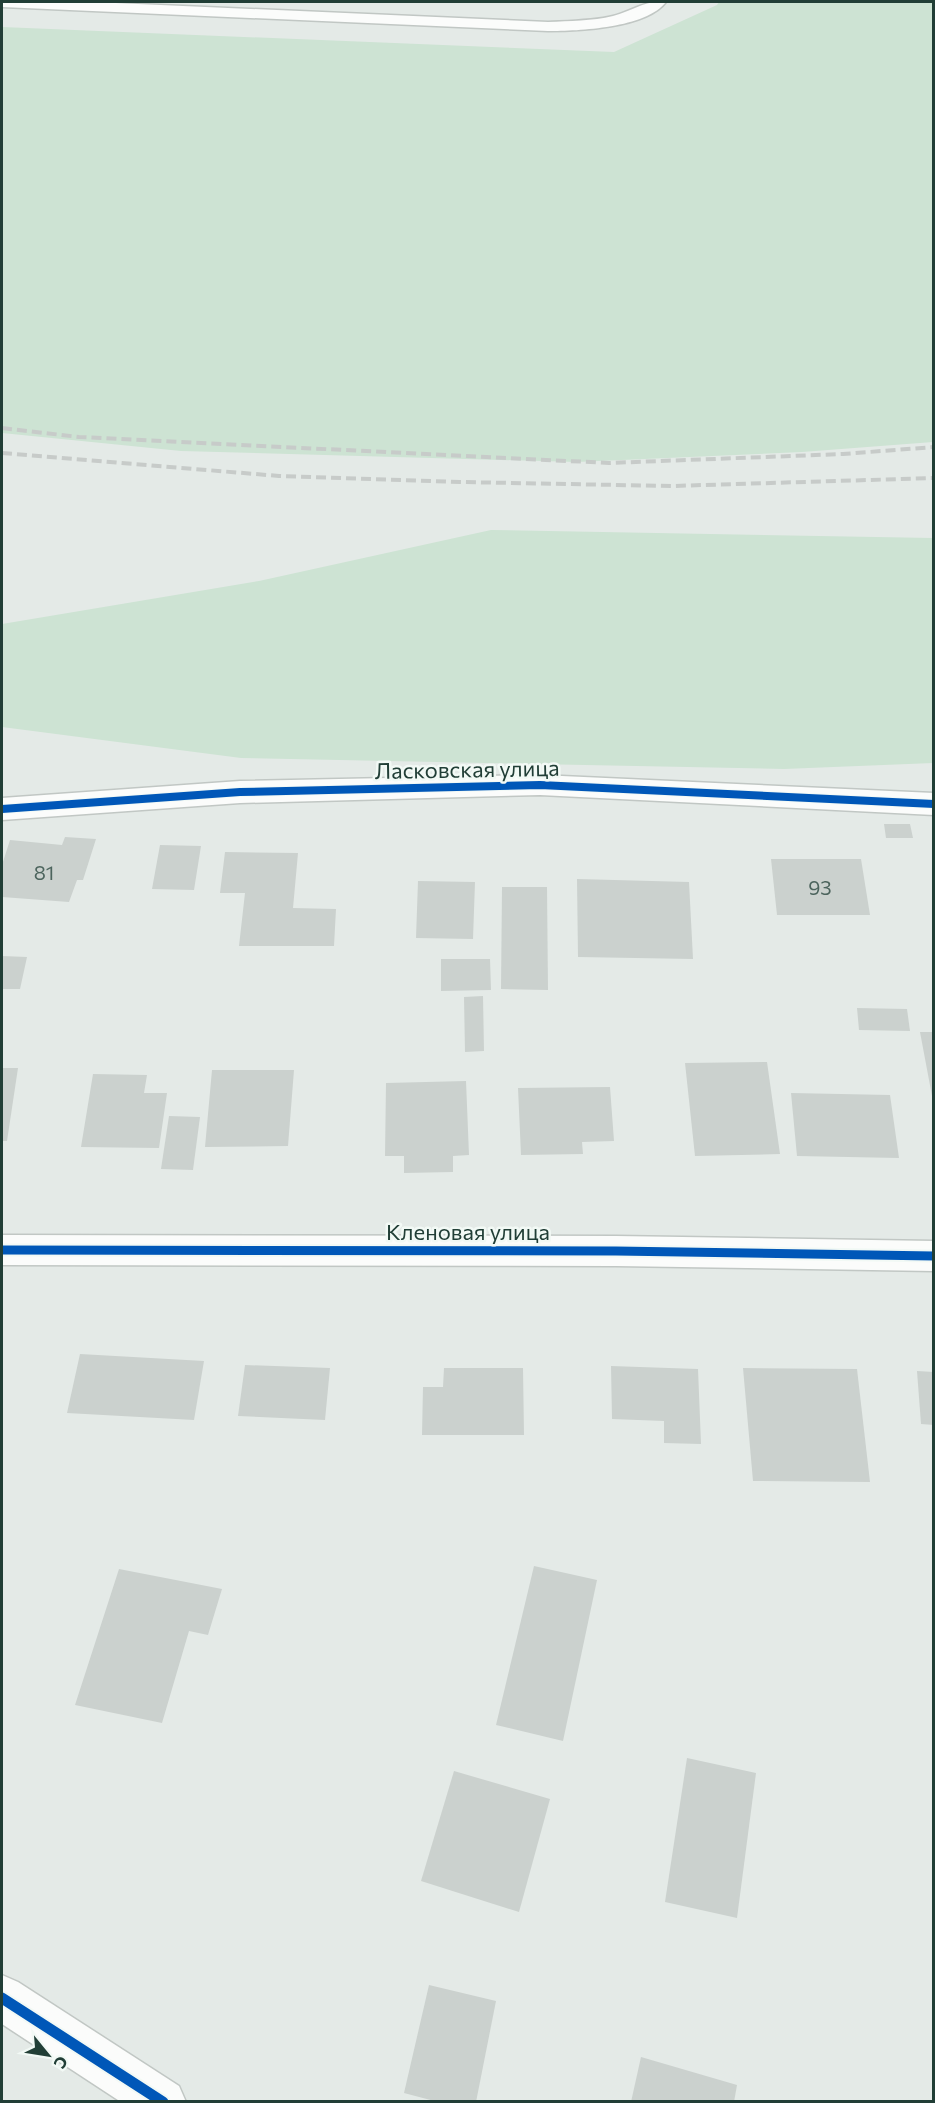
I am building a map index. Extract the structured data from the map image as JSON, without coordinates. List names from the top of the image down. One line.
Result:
{"streets":{"street":["Ласковская улица","Кленовая улица"]},"house_numbers":["81","93"],"north":"bottom right"}
